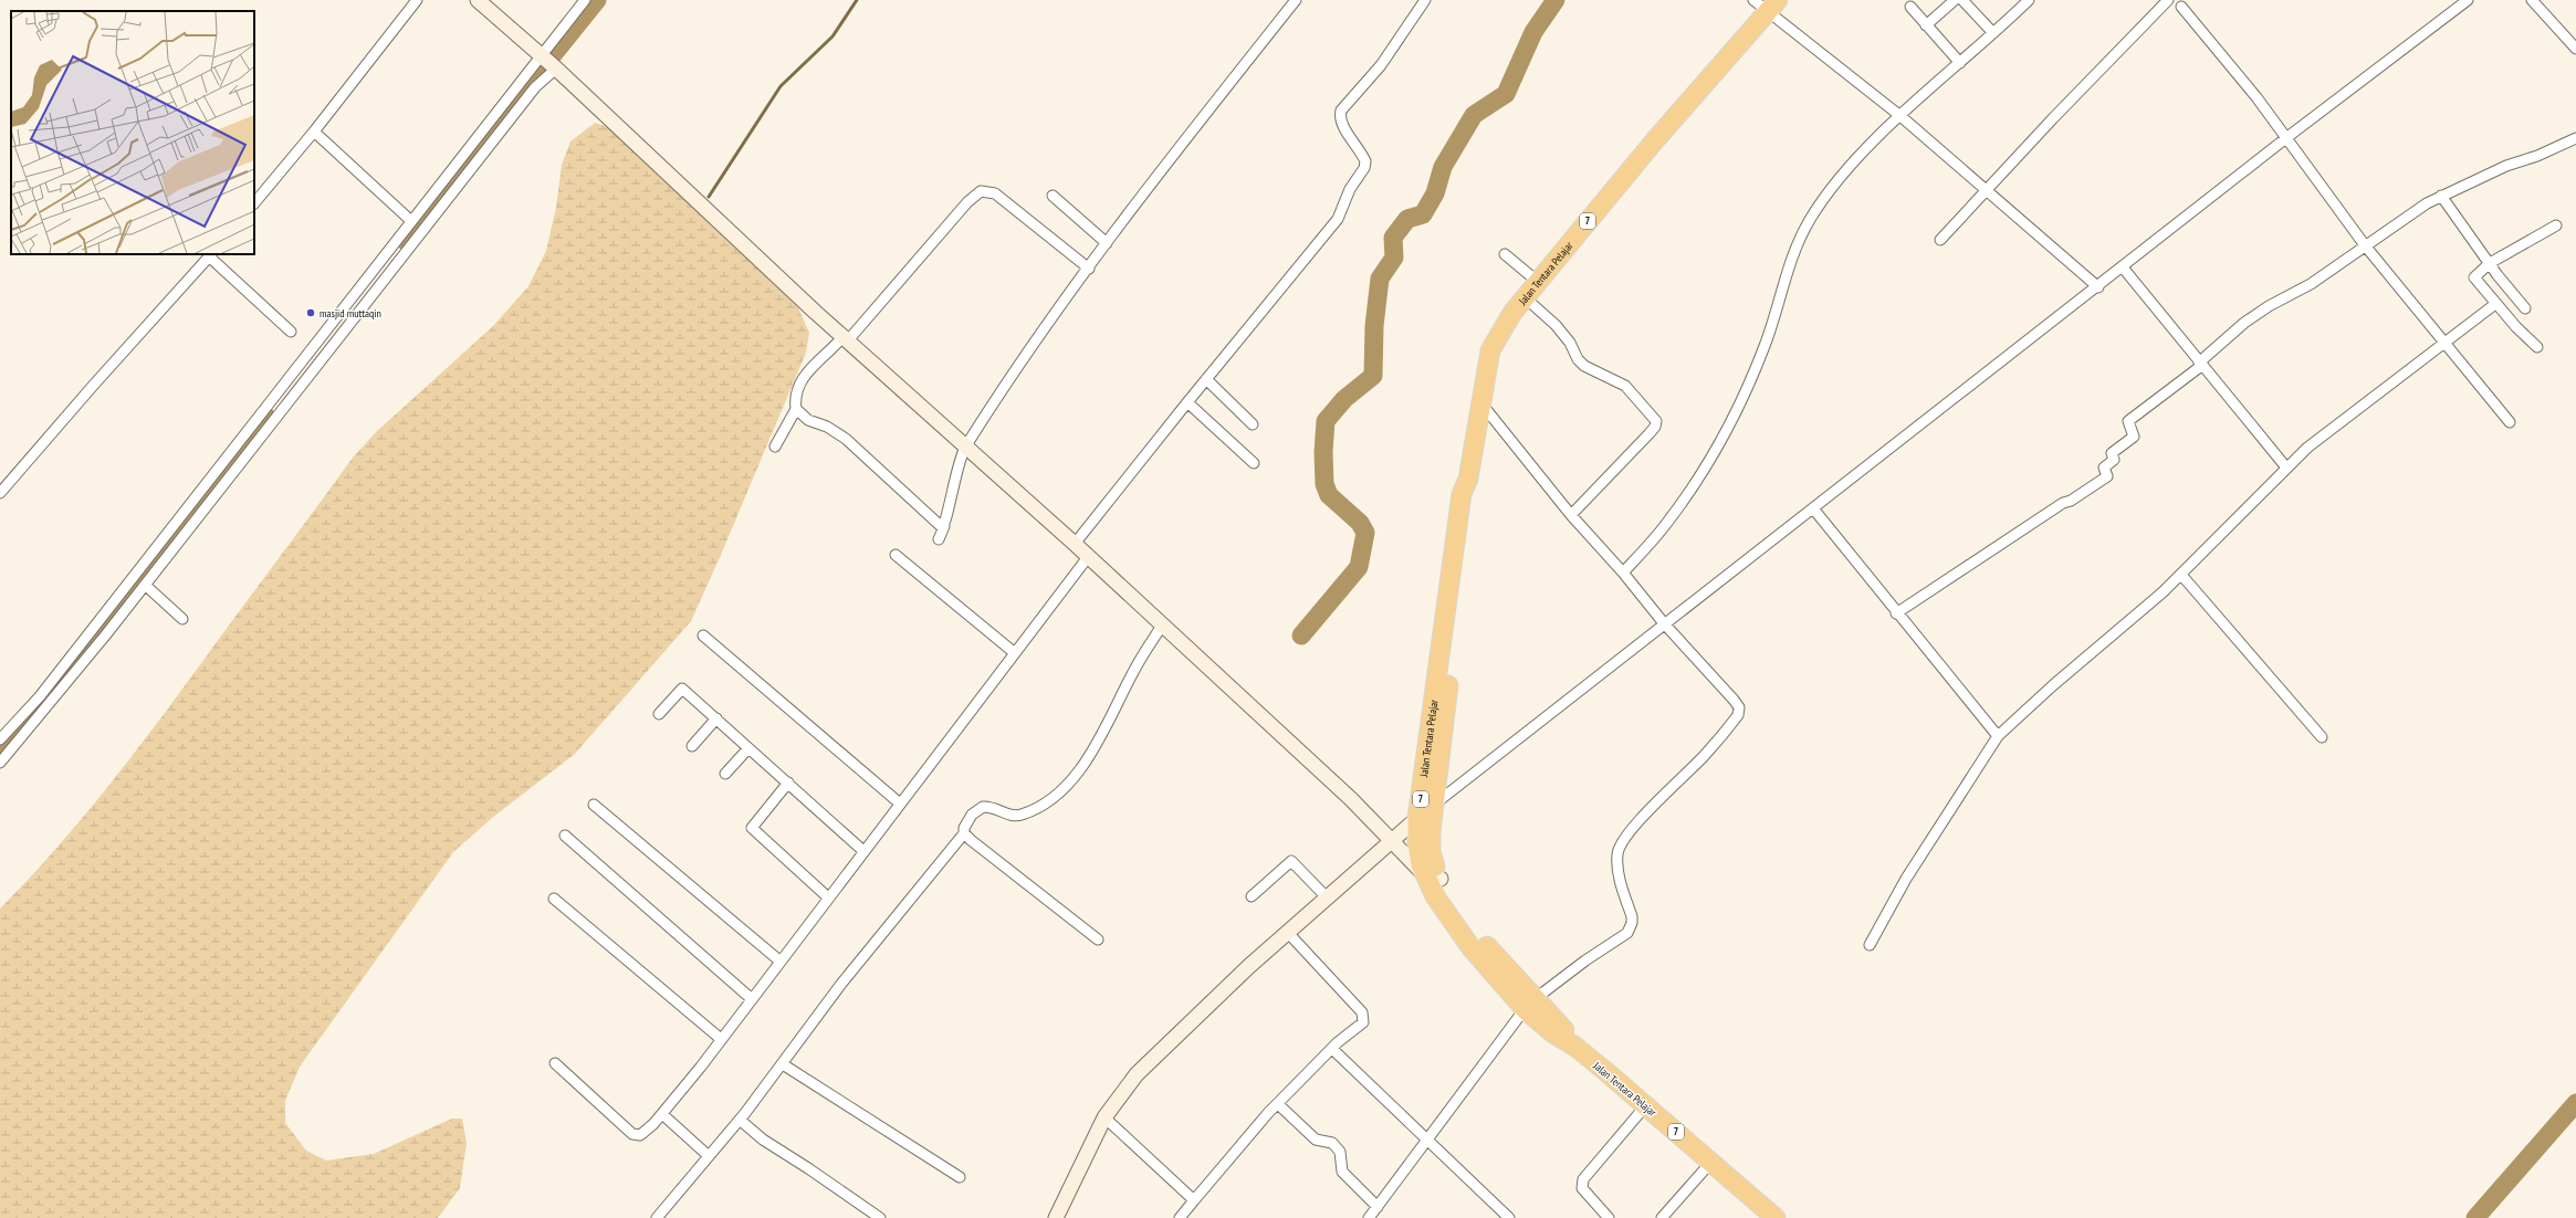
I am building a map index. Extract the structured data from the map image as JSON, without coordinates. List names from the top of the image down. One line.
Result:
{"streets":{"highway":["7","Jalan Tentara Pelajar"]},"places":["masjid muttaqin"]}
